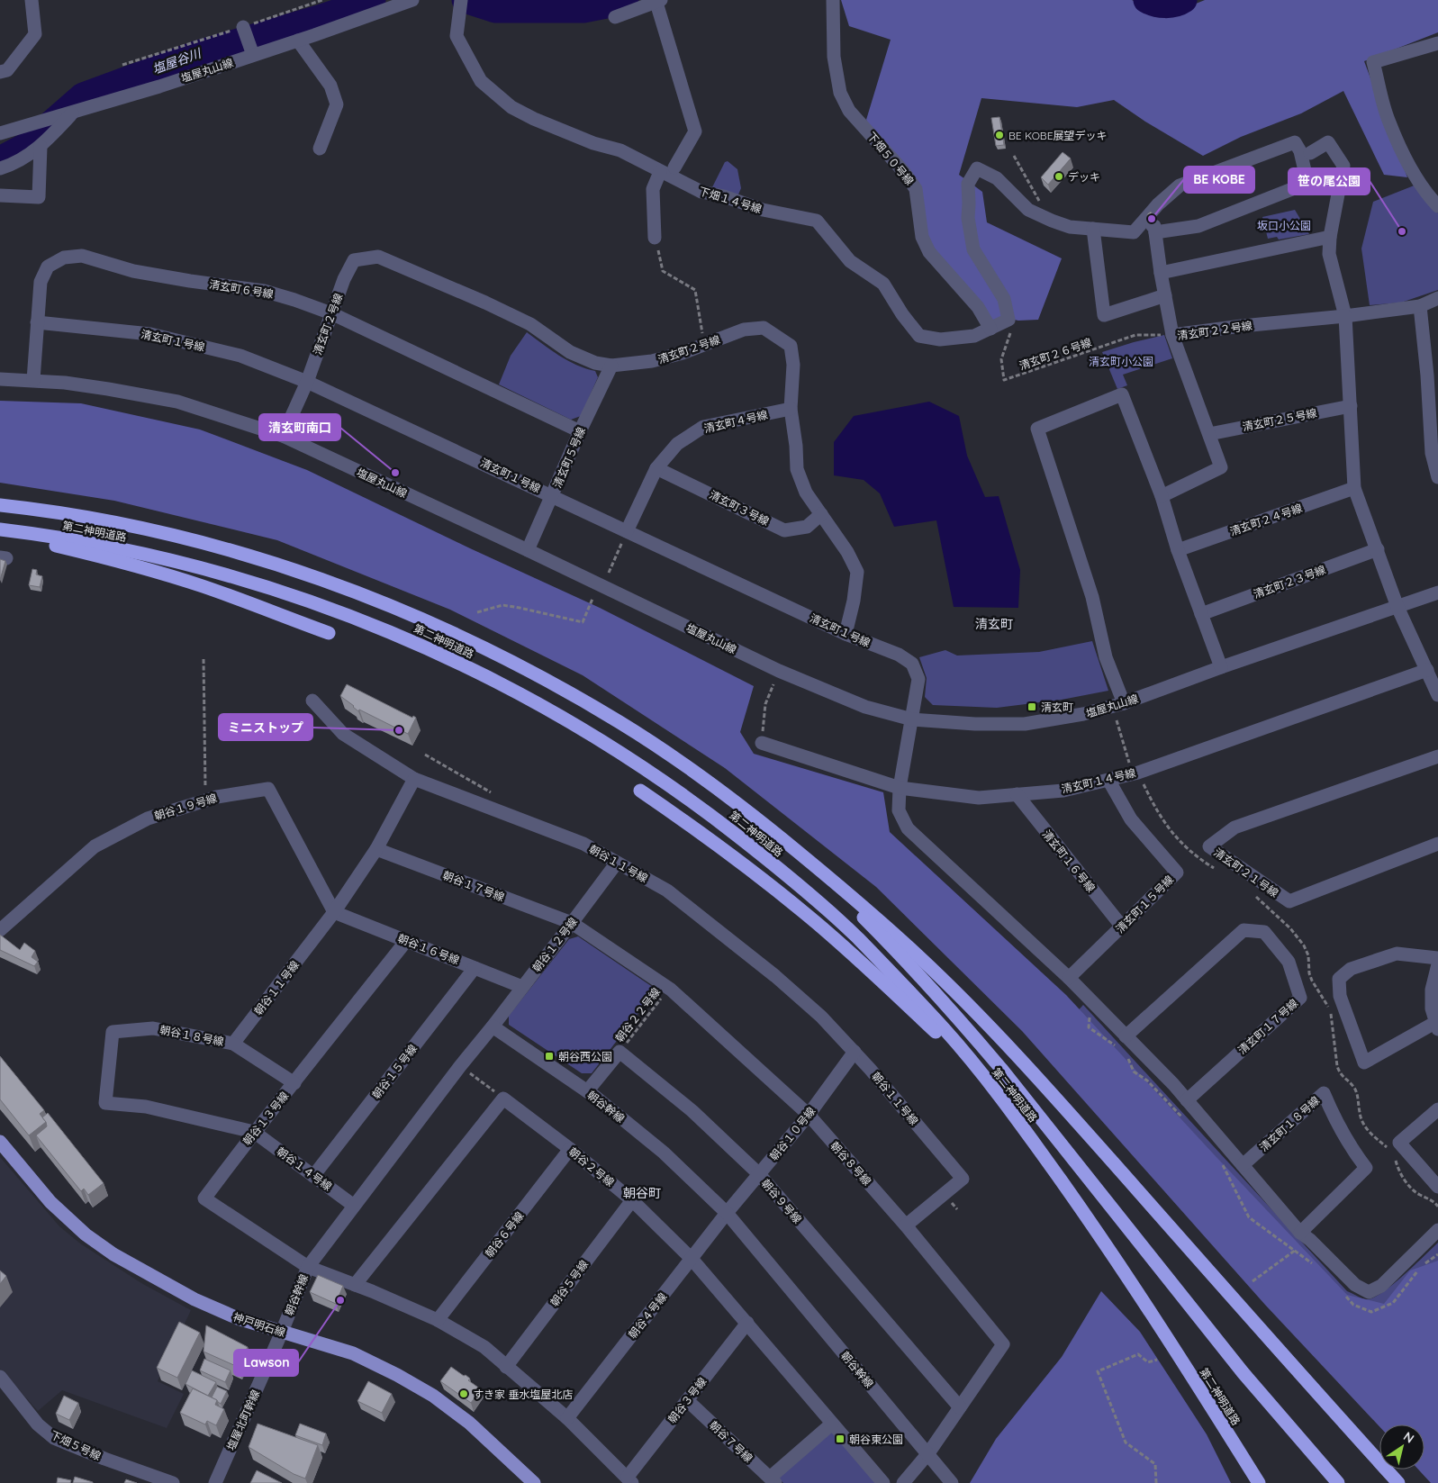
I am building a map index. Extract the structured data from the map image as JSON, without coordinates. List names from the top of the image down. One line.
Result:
{"streets":{"highway":["第二神明道路"],"main road":["神戸明石線"],"street":["塩屋丸山線","下畑５０号線","下畑１４号線","清玄町６号線","清玄町２号線","清玄町２２号線","清玄町１号線","清玄町２５号線","清玄町４号線","清玄町５号線","清玄町３号線","清玄町２４号線","清玄町２３号線","清玄町１４号線","朝谷１９号線","清玄町１６号線","朝谷１１号線","清玄町２１号線","朝谷１７号線","清玄町１５号線","朝谷１２号線","朝谷１６号線","清玄町１７号線","朝谷１８号線","朝谷１５号線","朝谷幹線","朝谷１３号線","清玄町１８号線","朝谷１０号線","朝谷８号線","朝谷２号線","朝谷１４号線","朝谷９号線","朝谷６号線","朝谷５号線","朝谷４号線","朝谷３号線","塩屋北町幹線","朝谷７号線","下畑５号線"],"path":["清玄町２６号線","朝谷２２号線"]},"crossings":[["塩屋丸山線","清玄町６号線"],["塩屋丸山線","清玄町２号線"],["塩屋丸山線","清玄町１号線"],["塩屋丸山線","清玄町５号線"],["下畑５０号線","下畑１４号線"],["下畑１４号線","清玄町２６号線"],["清玄町６号線","清玄町２号線"],["清玄町６号線","清玄町１号線"],["清玄町６号線","清玄町５号線"],["清玄町２号線","清玄町１号線"],["清玄町２号線","清玄町４号線"],["清玄町２号線","清玄町５号線"],["清玄町２号線","清玄町３号線"],["清玄町２２号線","清玄町２６号線"],["清玄町２２号線","清玄町２５号線"],["清玄町１号線","清玄町４号線"],["清玄町１号線","清玄町５号線"],["清玄町１号線","清玄町１４号線"],["清玄町１号線","清玄町１５号線"],["清玄町１号線","清玄町１７号線"],["清玄町１号線","清玄町１８号線"],["清玄町４号線","清玄町３号線"],["清玄町１４号線","清玄町１６号線"],["清玄町１４号線","清玄町１５号線"],["朝谷１９号線","朝谷１１号線"],["朝谷１９号線","朝谷１６号線"],["清玄町１６号線","清玄町１５号線"],["朝谷１１号線","朝谷１７号線"],["朝谷１１号線","朝谷１２号線"],["朝谷１１号線","朝谷１６号線"],["朝谷１１号線","朝谷１８号線"],["朝谷１１号線","朝谷１０号線"],["朝谷１１号線","朝谷８号線"],["朝谷１７号線","朝谷１２号線"],["朝谷１７号線","朝谷８号線"],["朝谷１２号線","朝谷１６号線"],["朝谷１２号線","朝谷幹線"],["朝谷１２号線","朝谷８号線"],["朝谷１６号線","朝谷１５号線"],["朝谷１６号線","朝谷１３号線"],["朝谷２２号線","朝谷８号線"],["朝谷２２号線","朝谷９号線"],["朝谷１８号線","朝谷１３号線"],["朝谷１８号線","朝谷１４号線"],["朝谷１５号線","朝谷１４号線"],["朝谷幹線","朝谷１３号線"],["朝谷幹線","朝谷１０号線"],["朝谷幹線","朝谷８号線"],["朝谷幹線","朝谷１４号線"],["朝谷幹線","朝谷４号線"],["朝谷幹線","神戸明石線"],["朝谷幹線","塩屋北町幹線"],["朝谷１３号線","朝谷１４号線"],["朝谷１０号線","朝谷８号線"],["朝谷１０号線","朝谷９号線"],["朝谷１０号線","朝谷４号線"],["朝谷８号線","朝谷９号線"],["朝谷２号線","朝谷６号線"],["朝谷２号線","朝谷５号線"],["朝谷２号線","朝谷４号線"],["朝谷２号線","朝谷３号線"],["神戸明石線","塩屋北町幹線"],["朝谷３号線","朝谷７号線"]],"districts":["清玄町","朝谷町"],"water":["塩屋谷川"],"parks":["坂口小公園","清玄町小公園"],"places":{"other":["BE KOBE展望デッキ","デッキ","BE KOBE","笹の尾公園","清玄町南口","ミニストップ","Lawson","すき家 垂水塩屋北店"],"transit":["清玄町","朝谷西公園","朝谷東公園"]},"north":"top right"}
